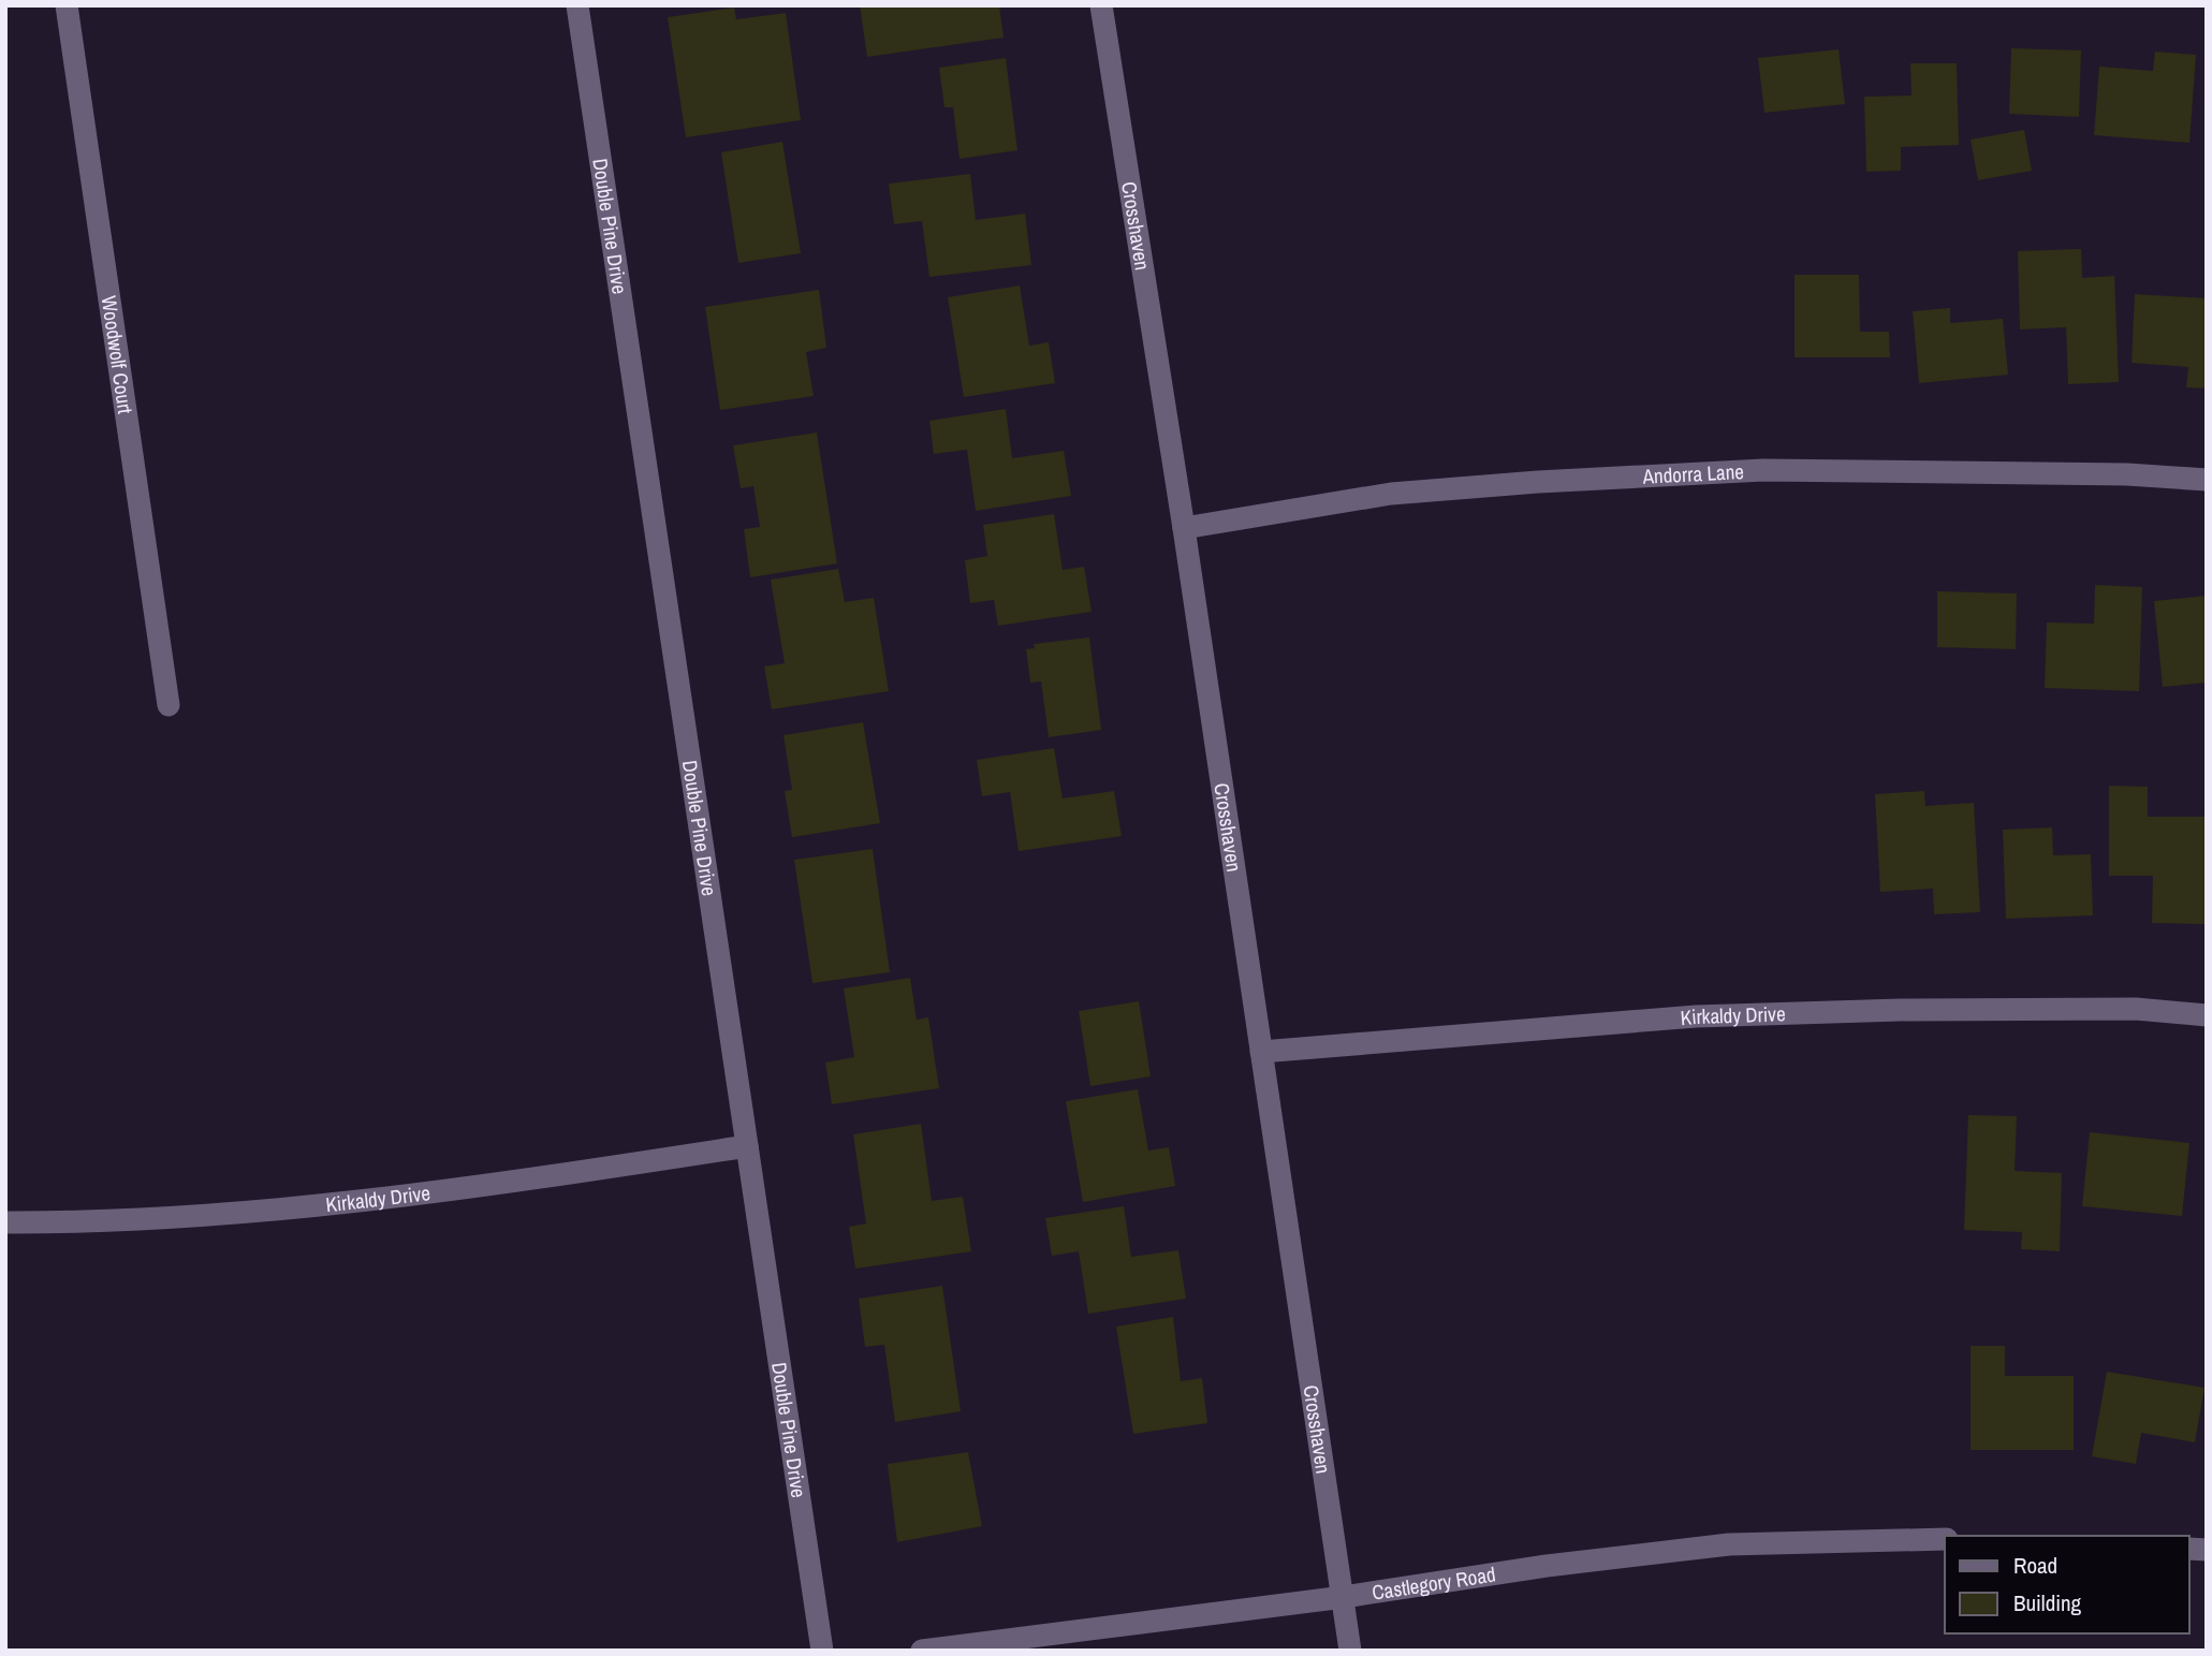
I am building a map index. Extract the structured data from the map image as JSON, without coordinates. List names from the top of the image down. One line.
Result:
{"streets":{"street":["Double Pine Drive","Crosshaven","Woodwolf Court","Andorra Lane","Kirkaldy Drive","Castlegory Road"]},"crossings":[["Double Pine Drive","Kirkaldy Drive"],["Crosshaven","Andorra Lane"],["Crosshaven","Kirkaldy Drive"],["Crosshaven","Castlegory Road"]],"legend":["Road","Building"]}
